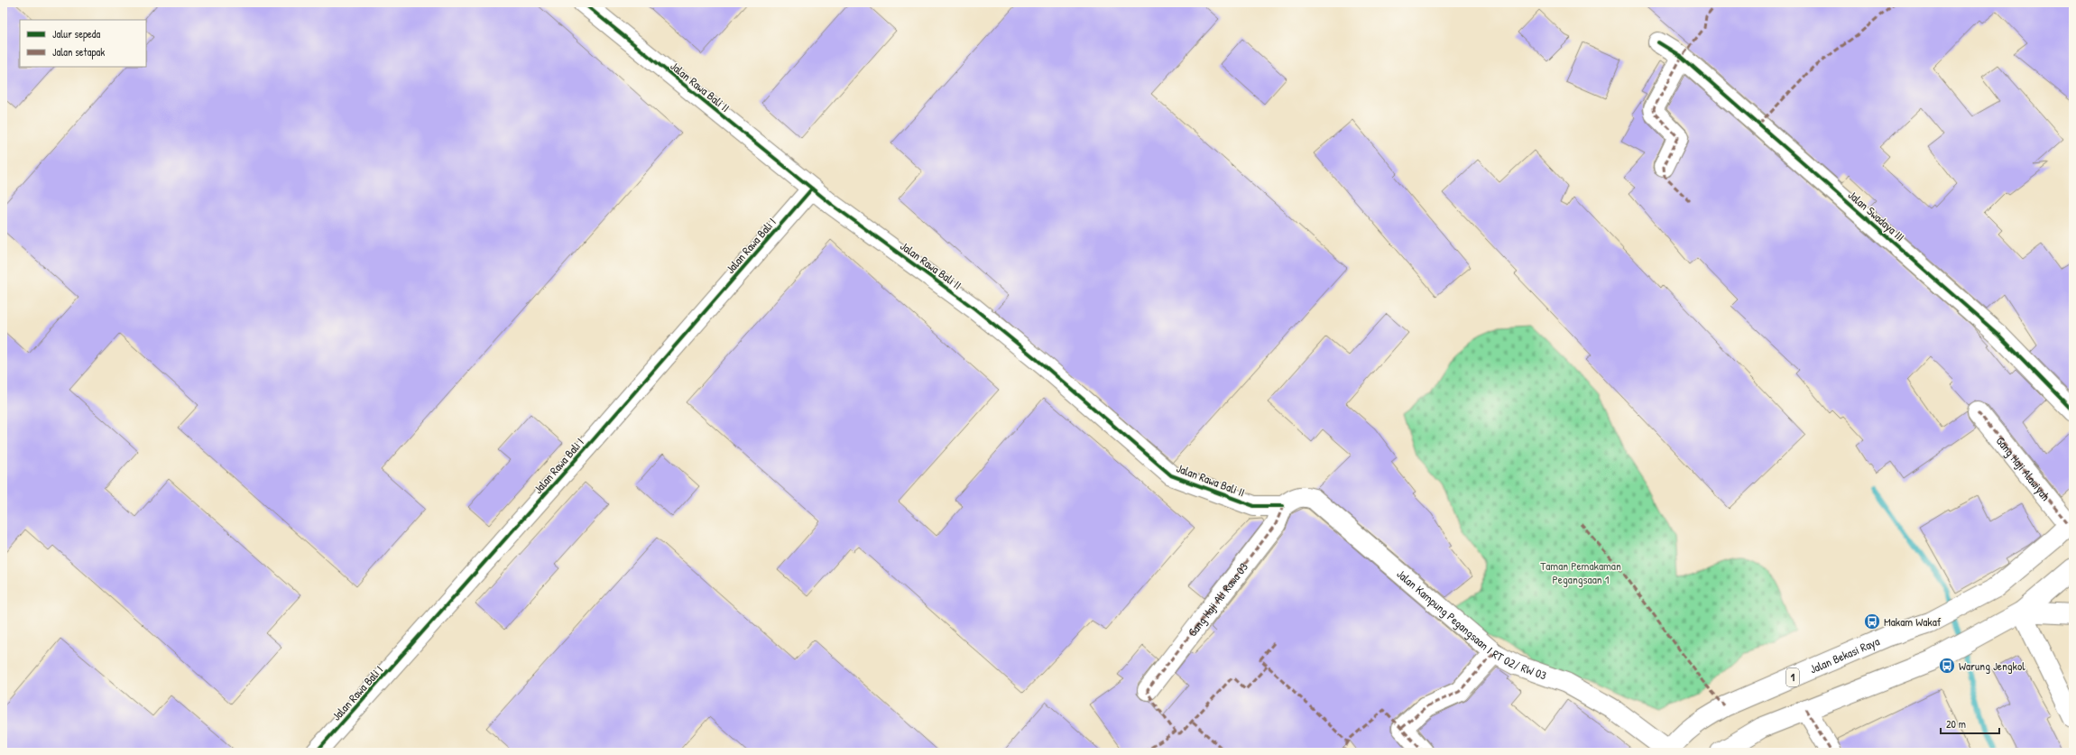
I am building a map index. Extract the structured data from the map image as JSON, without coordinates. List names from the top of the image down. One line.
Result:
{"streets":{"main road":["Jalan Rawa Bali II","Jalan Swadaya III","Jalan Rawa Bali I","Gang Haji Alawiyah","Gang Haji Ali Rawa 03","Jalan Kampung Pegangsaan I RT 02/ RW 03","Jalan Bekasi Raya","1"]},"crossings":[["Jalan Rawa Bali II","Jalan Rawa Bali I"],["Jalan Rawa Bali II","Gang Haji Ali Rawa 03"],["Jalan Rawa Bali II","Jalan Kampung Pegangsaan I RT 02/ RW 03"],["Gang Haji Alawiyah","Jalan Bekasi Raya"],["Gang Haji Ali Rawa 03","Jalan Kampung Pegangsaan I RT 02/ RW 03"],["Jalan Kampung Pegangsaan I RT 02/ RW 03","Jalan Bekasi Raya"]],"parks":["Taman Pemakaman Pegangsaan 1"],"places":{"bus stop":["Makam Wakaf","Warung Jengkol"]},"legend":["Jalur sepeda","Jalan setapak"],"scale_bar":"20 m"}
